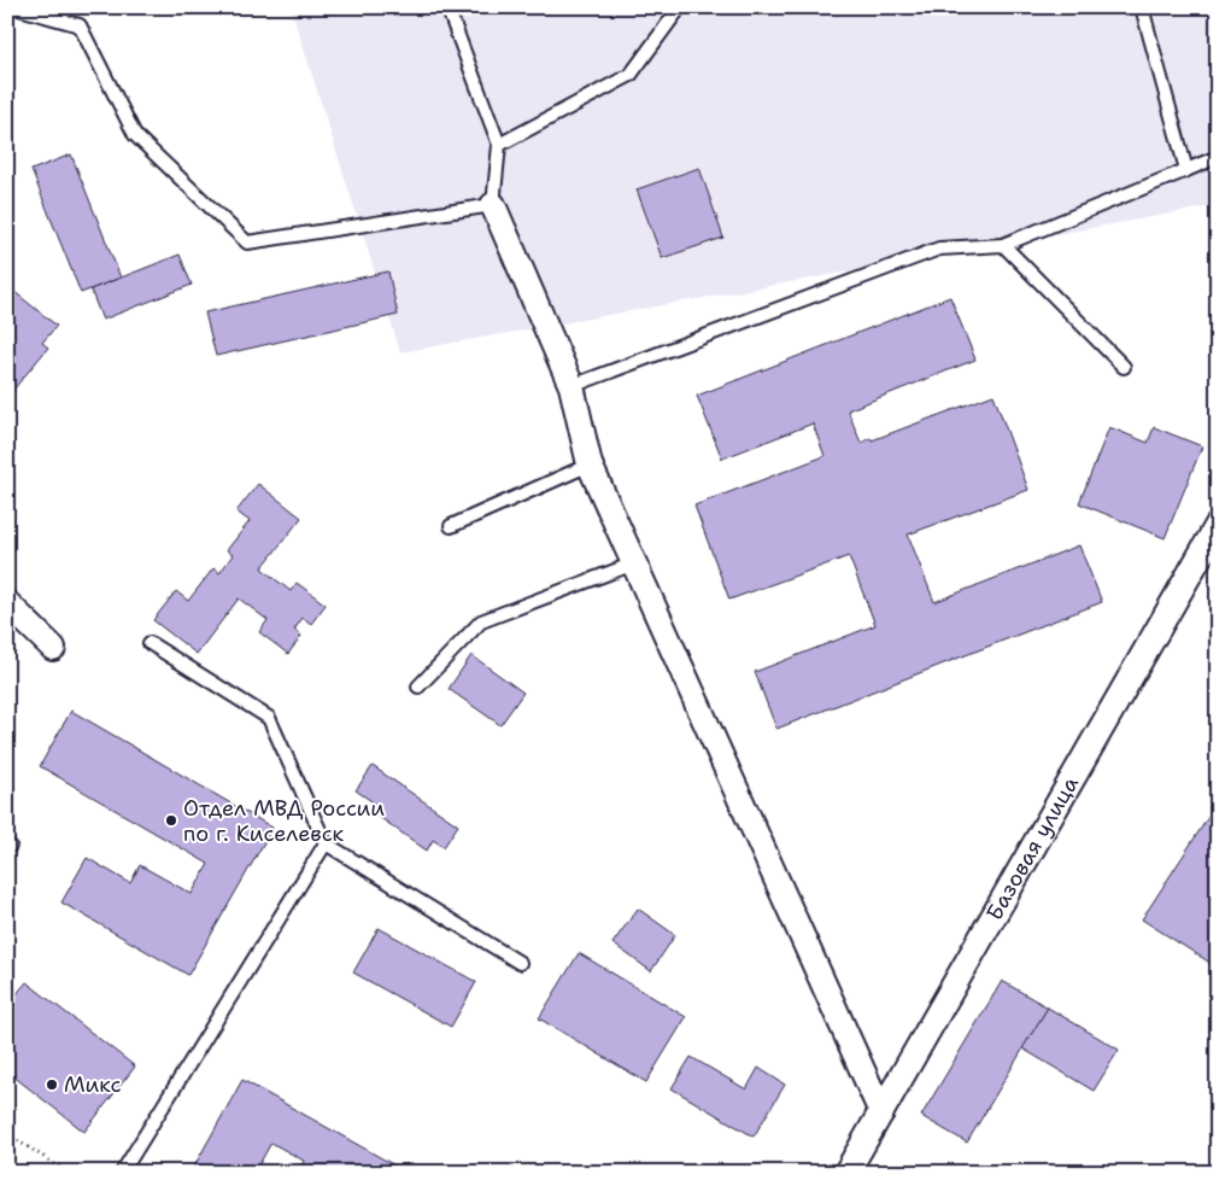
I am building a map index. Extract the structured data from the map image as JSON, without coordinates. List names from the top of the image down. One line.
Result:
{"streets":{"street":["Базовая улица"]},"places":["Отдел МВД России по г. Киселевск","Микс"]}
